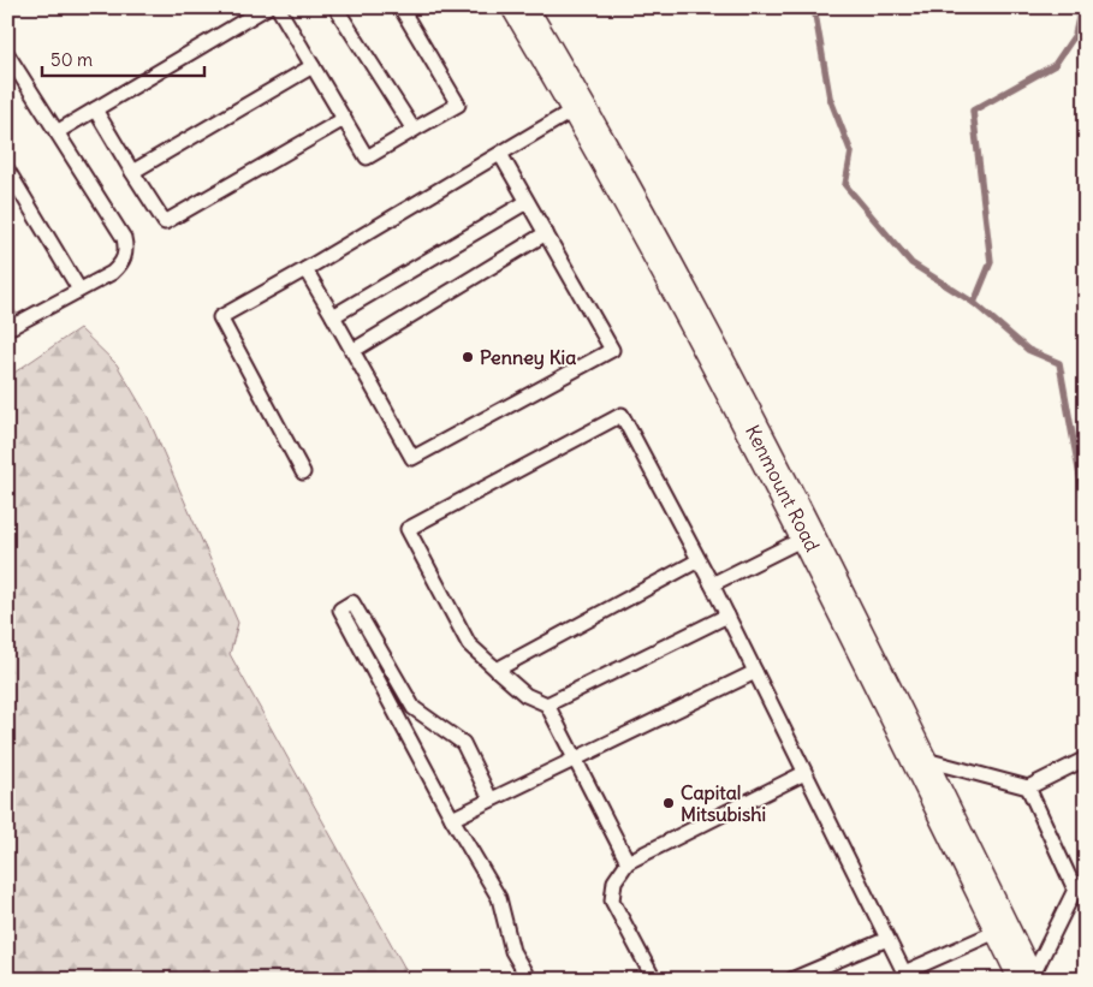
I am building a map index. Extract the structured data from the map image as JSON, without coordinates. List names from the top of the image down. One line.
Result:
{"streets":{"main road":["Kenmount Road"]},"places":["Penney Kia","Capital Mitsubishi"],"scale_bar":"50 m"}
